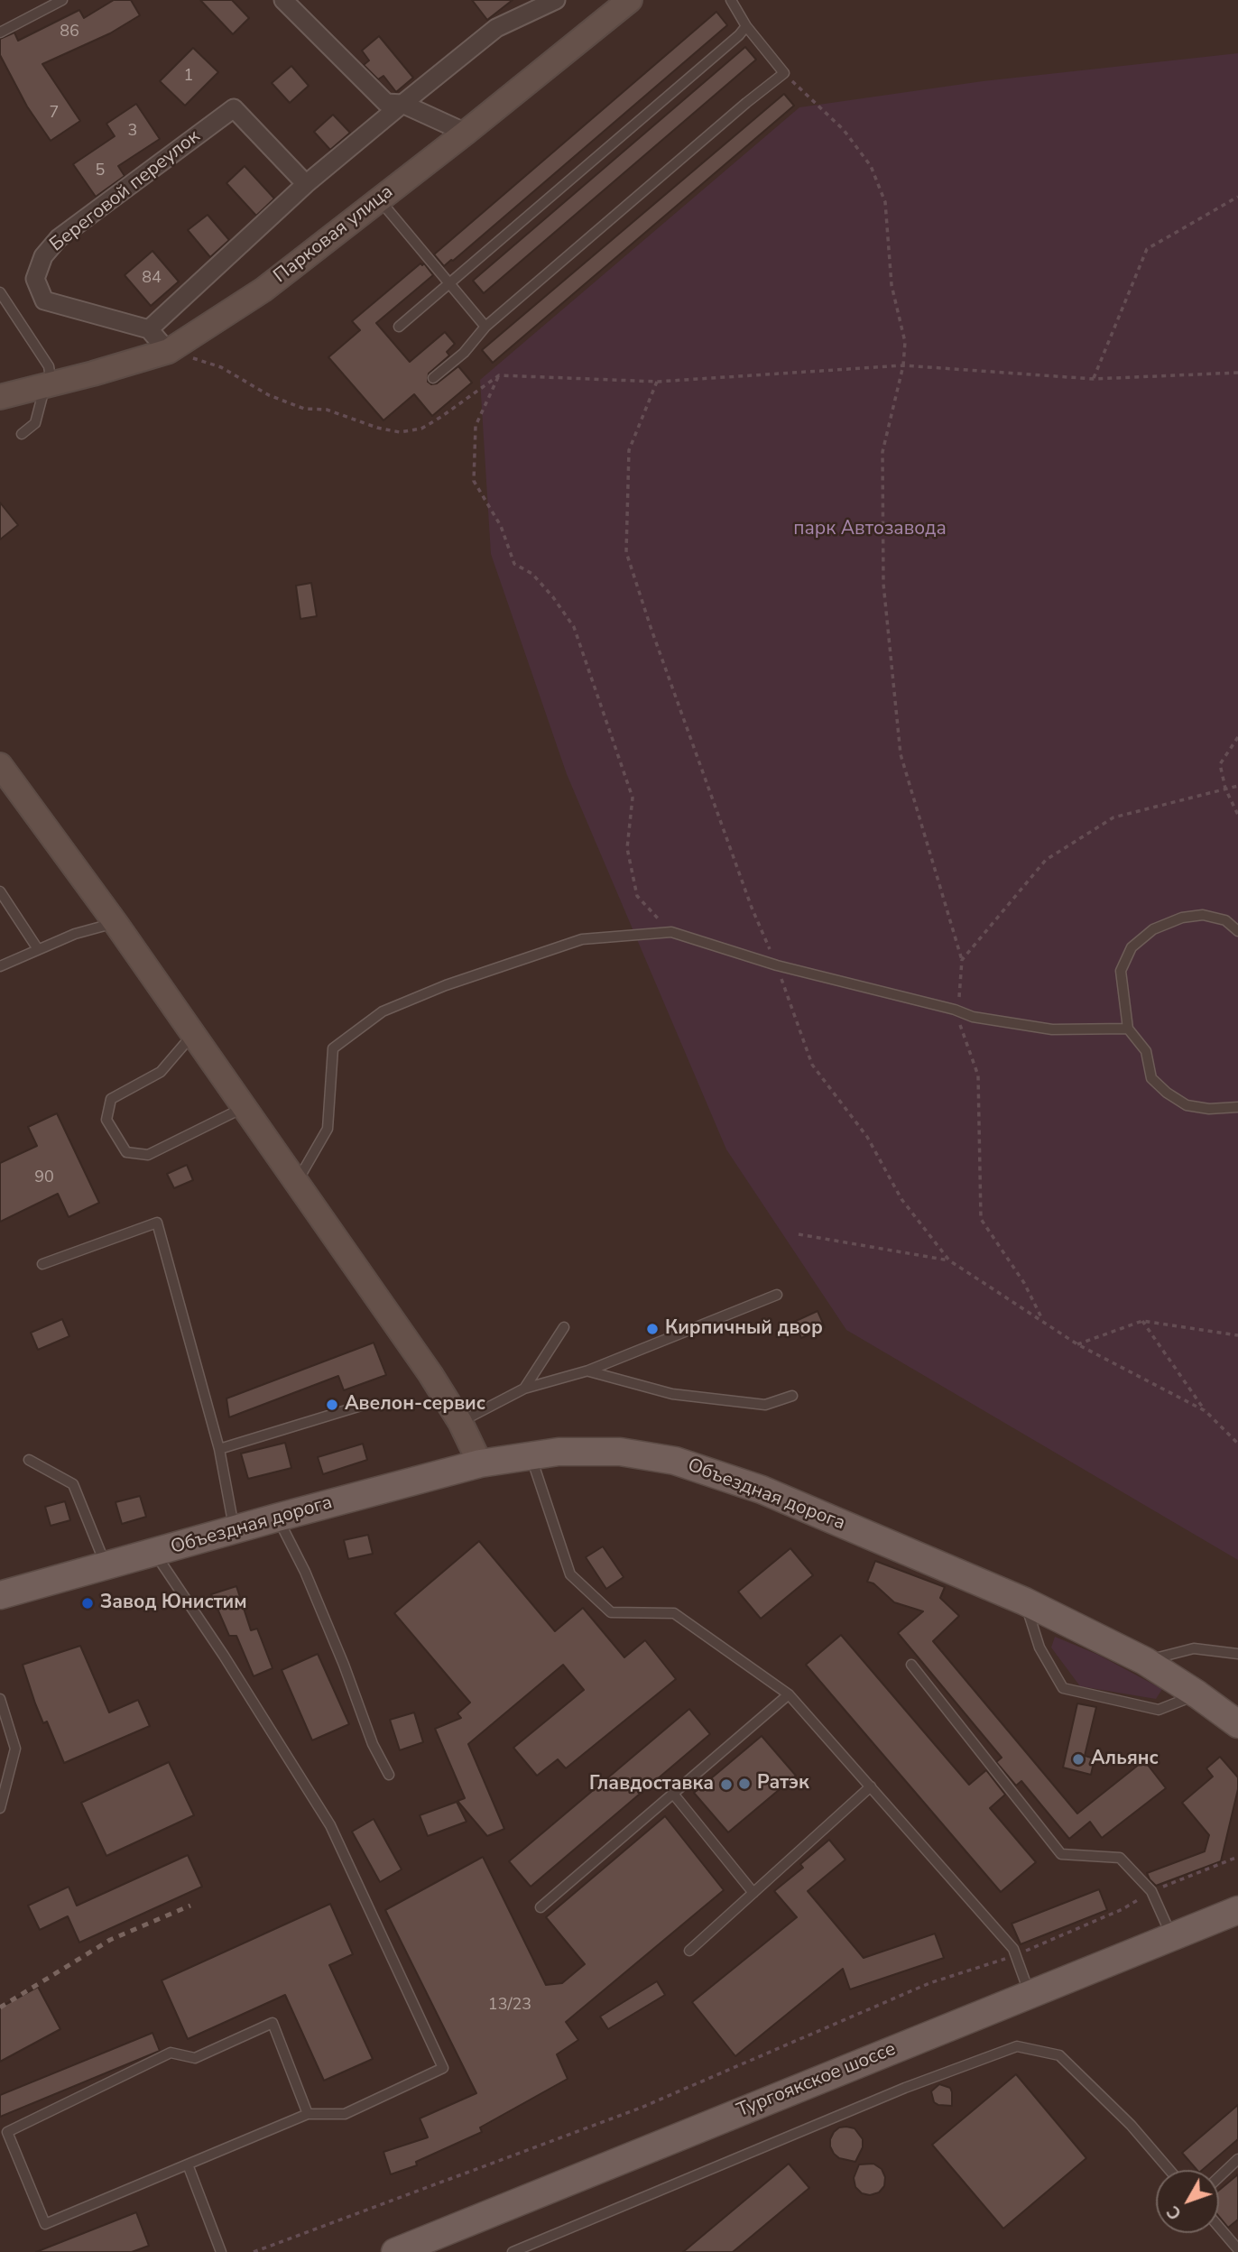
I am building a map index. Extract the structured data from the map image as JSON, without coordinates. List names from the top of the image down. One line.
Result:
{"streets":{"main road":["Объездная дорога","Тургоякское шоссе"],"street":["Береговой переулок","Парковая улица"]},"crossings":[["Береговой переулок","Парковая улица"]],"parks":["парк Автозавода"],"places":["Кирпичный двор","Авелон-сервис","Завод Юнистим","Альянс","Ратэк","Главдоставка"],"house_numbers":["86","1","7","3","5","84","90","13/23"],"north":"bottom left"}
